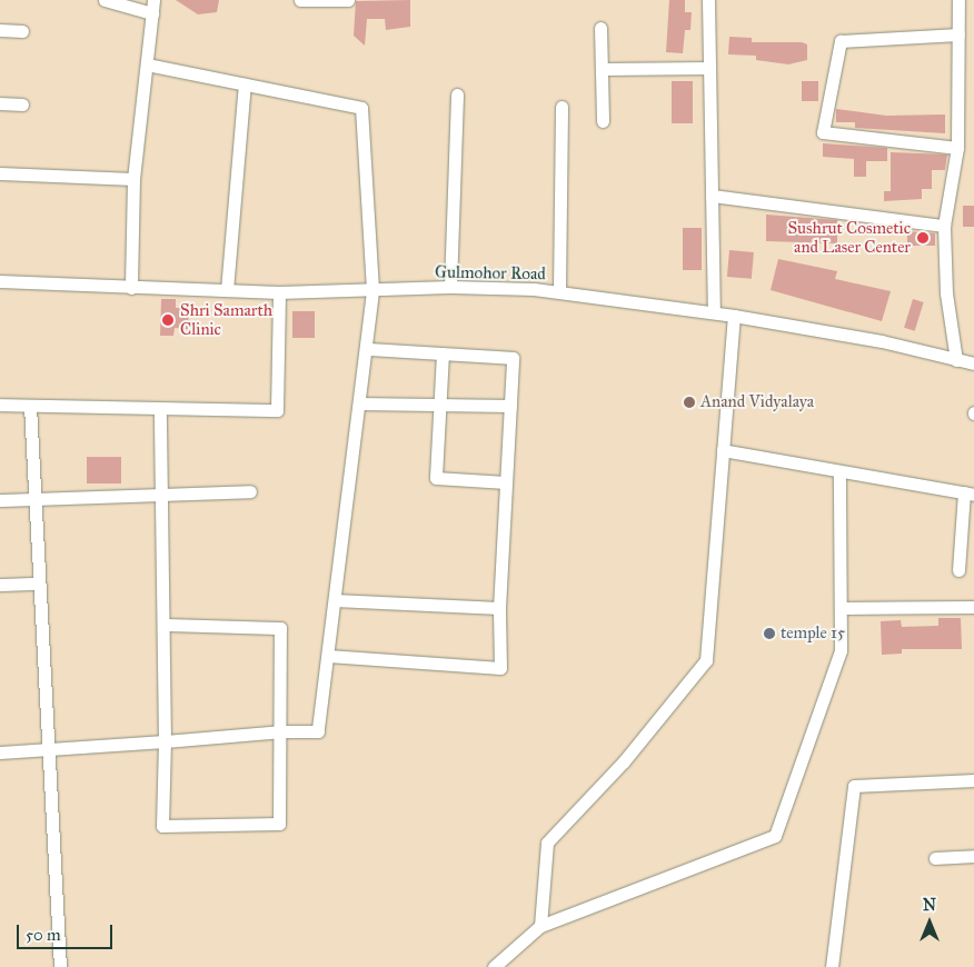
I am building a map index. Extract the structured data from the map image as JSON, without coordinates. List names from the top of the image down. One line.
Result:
{"streets":{"street":["Gulmohor Road"]},"places":["Sushrut Cosmetic and Laser Center","Shri Samarth Clinic","Anand Vidyalaya","temple 15"],"scale_bar":"50 m","north":"top"}
